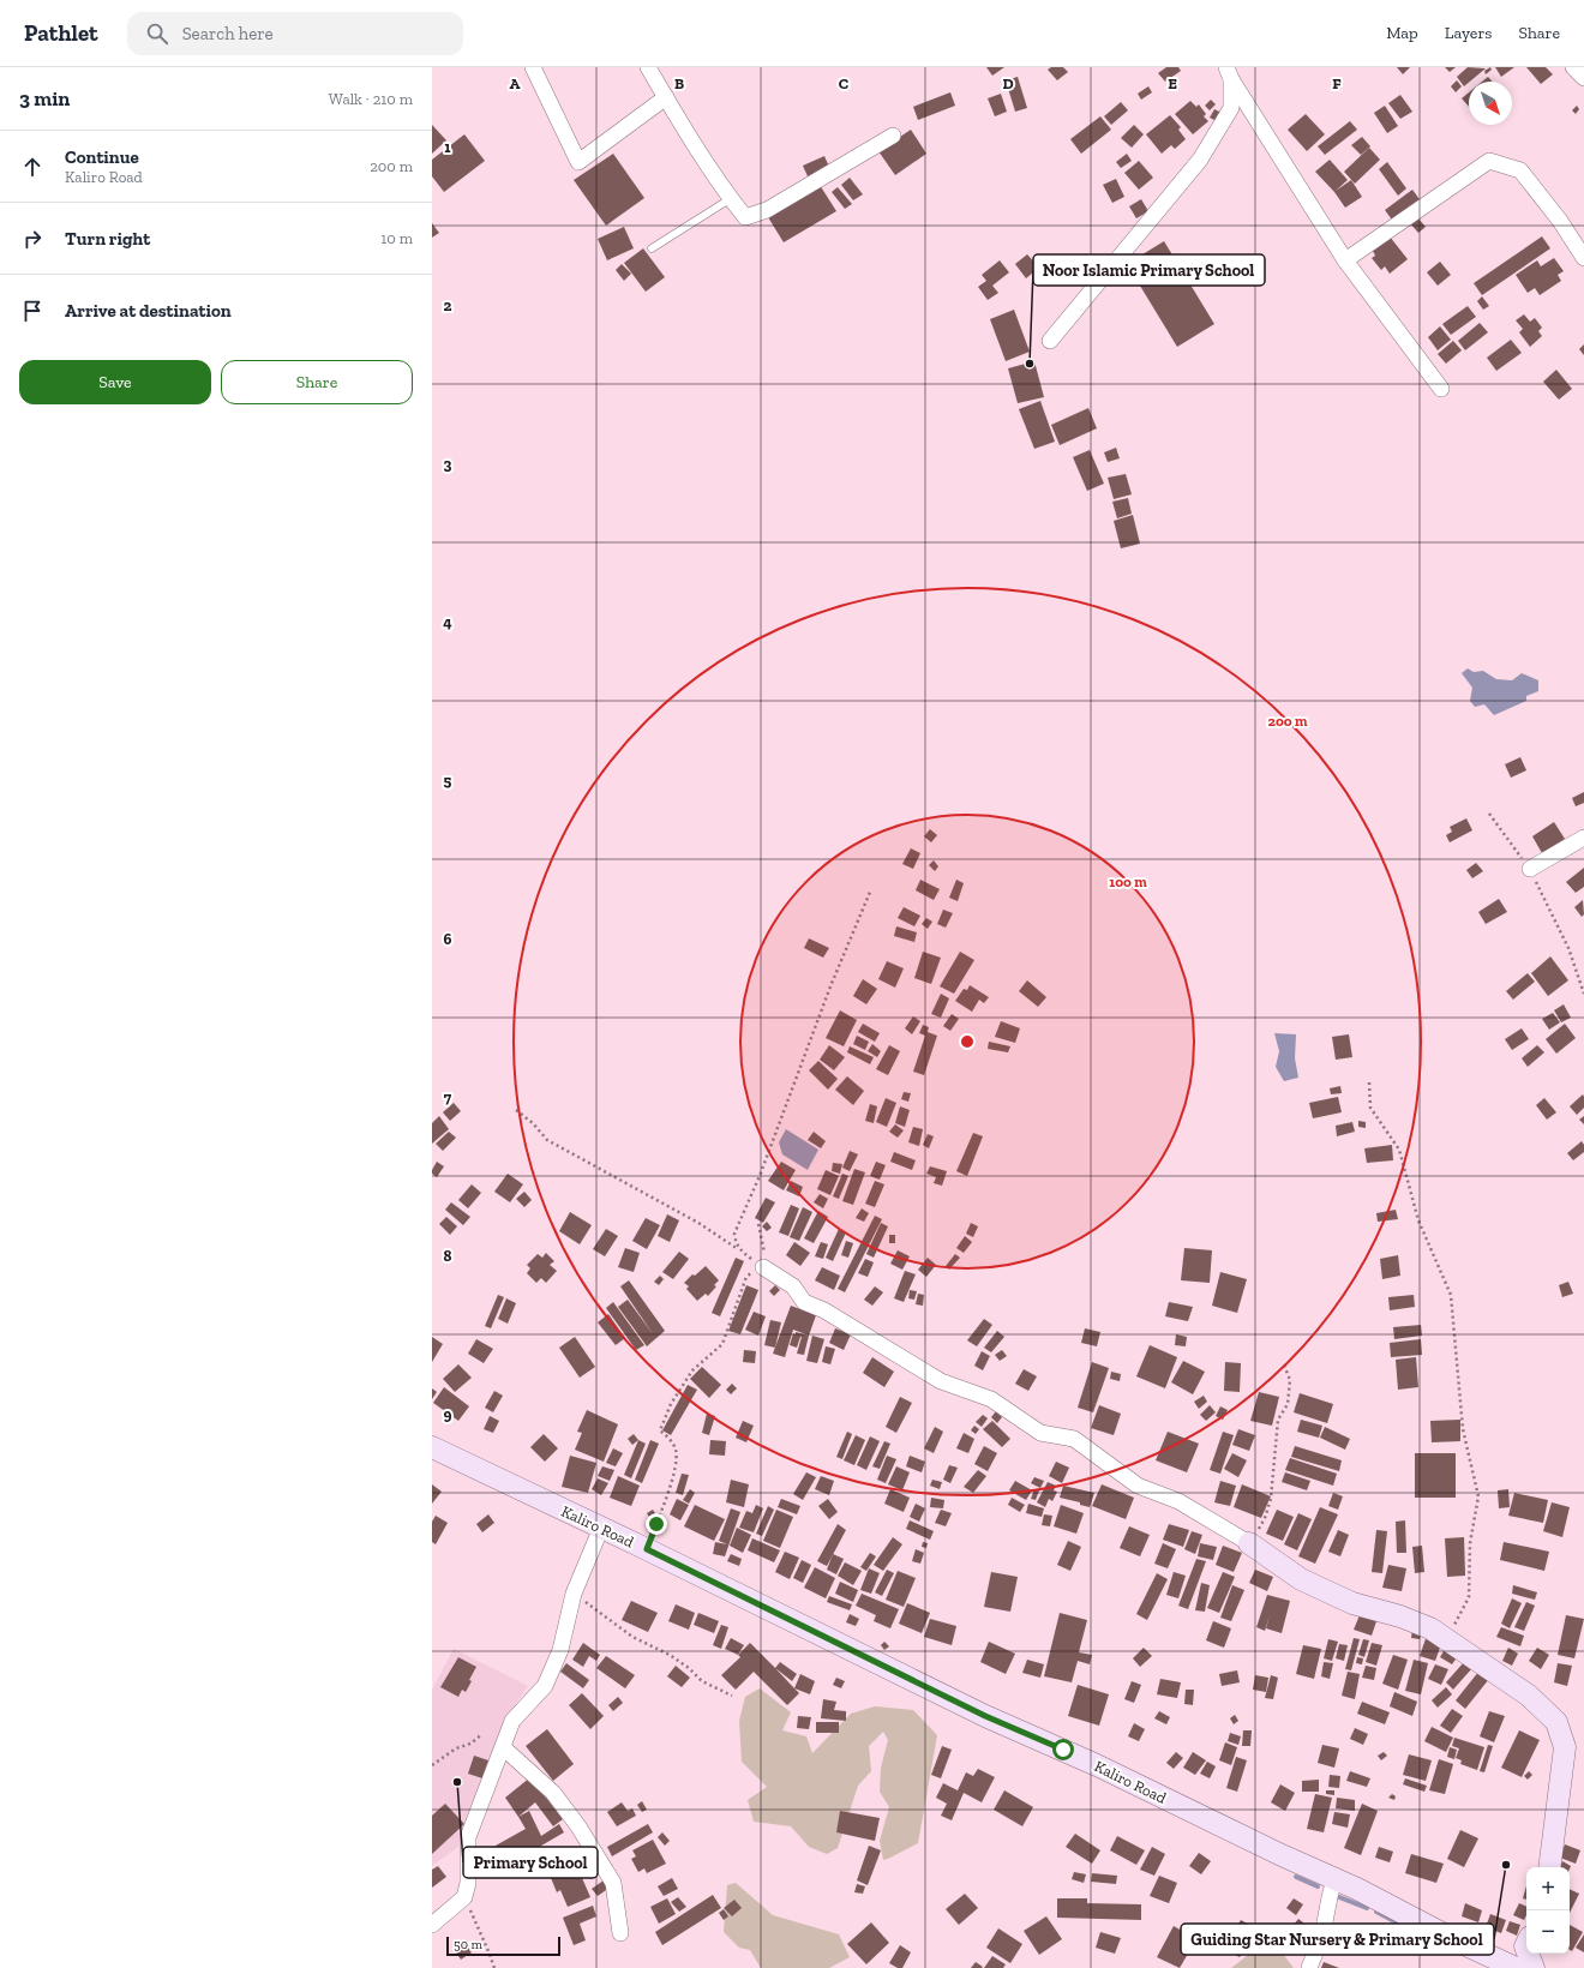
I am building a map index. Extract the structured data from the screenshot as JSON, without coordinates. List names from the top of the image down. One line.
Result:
{"streets":{"main road":["Kaliro Road"]},"places":["Noor Islamic Primary School","Primary School","Guiding Star Nursery & Primary School"],"scale_bar":"50 m","north":"bottom right","page":{"header":"Pathlet","search":"Search here","nav":["Map","Layers","Share"],"heading":["3 min","Walk · 210 m"],"list":[["Continue","Kaliro Road","200 m"],["Turn right","10 m"],"Arrive at destination"],"buttons":["Save","Share"],"map_buttons":["+","−"],"scale":"50 m"},"grid":{"columns":["A","B","C","D","E","F"],"rows":["1","2","3","4","5","6","7","8","9"]},"rings":["200 m","100 m"]}
